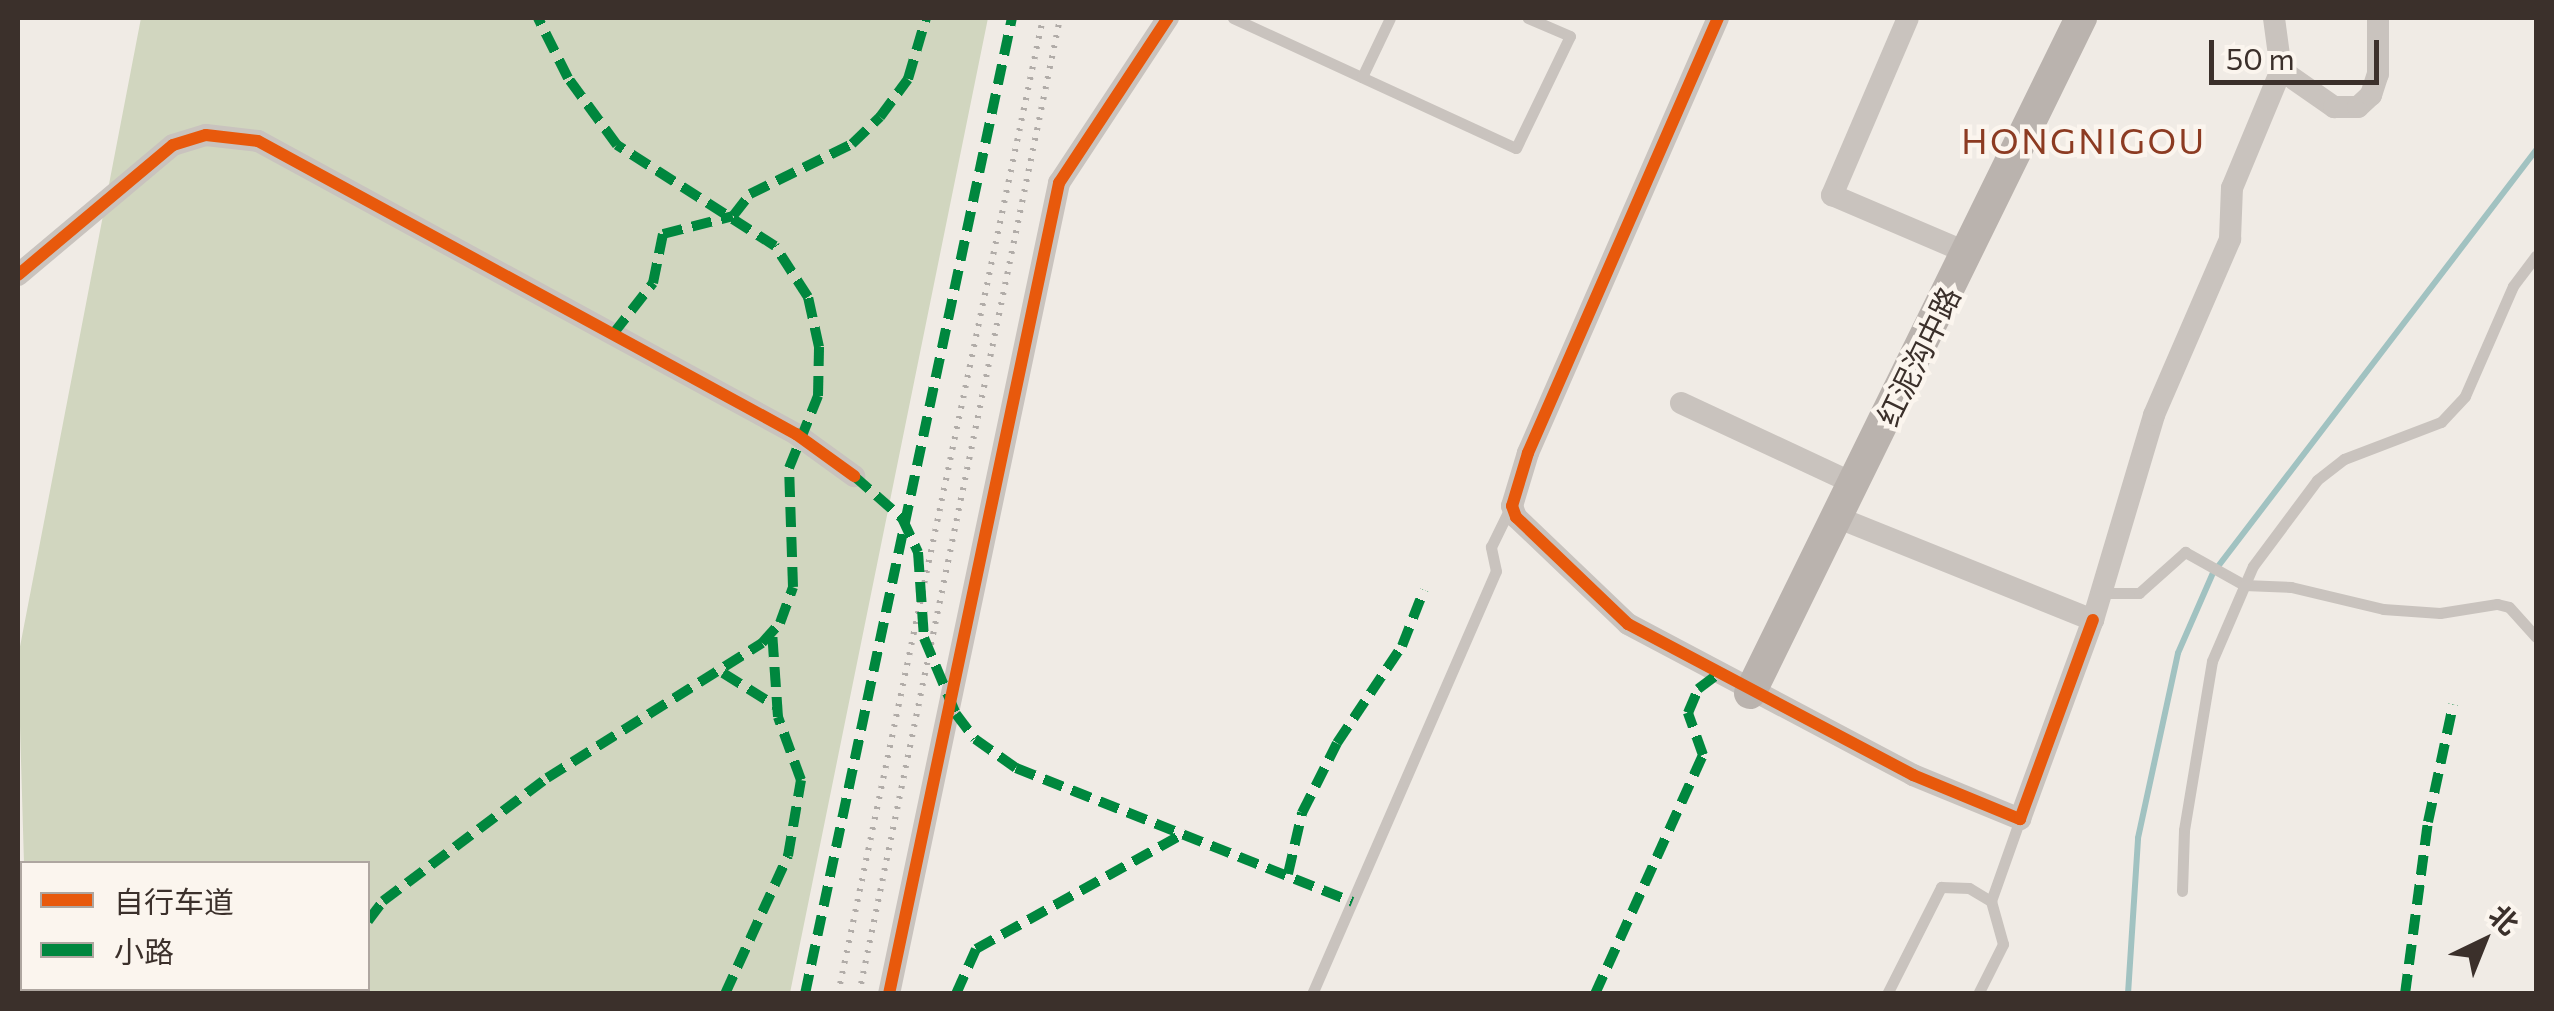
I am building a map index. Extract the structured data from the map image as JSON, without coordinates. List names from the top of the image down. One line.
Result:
{"streets":{"street":["红泥沟中路"]},"districts":["HONGNIGOU"],"legend":["自行车道","小路"],"scale_bar":"50 m","north":"top right"}
